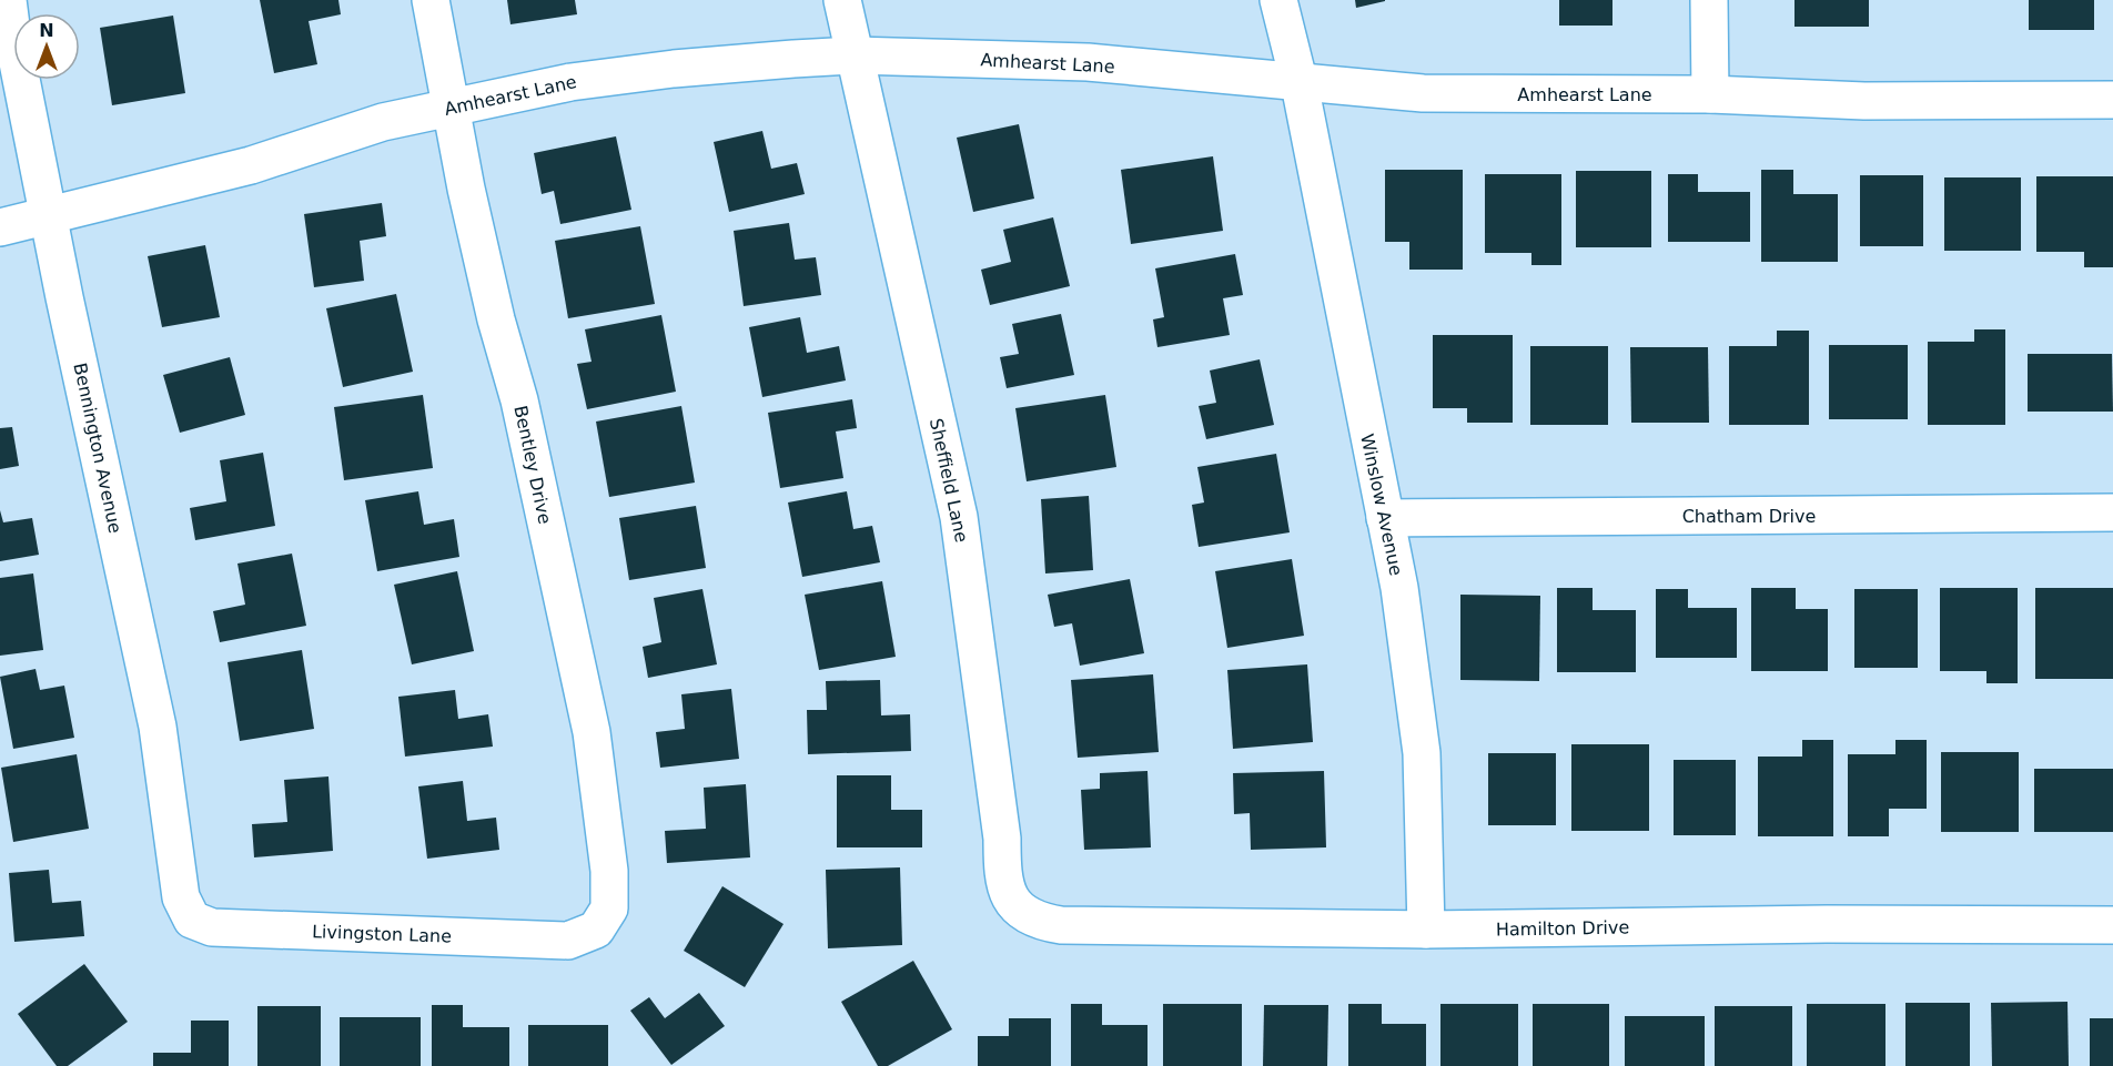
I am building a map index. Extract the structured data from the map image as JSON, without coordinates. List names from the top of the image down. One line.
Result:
{"streets":{"street":["Amhearst Lane","Bennington Avenue","Bentley Drive","Sheffield Lane","Winslow Avenue","Chatham Drive","Hamilton Drive","Livingston Lane"]},"crossings":[["Amhearst Lane","Bennington Avenue"],["Amhearst Lane","Bentley Drive"],["Amhearst Lane","Sheffield Lane"],["Amhearst Lane","Winslow Avenue"],["Bennington Avenue","Livingston Lane"],["Bentley Drive","Livingston Lane"],["Sheffield Lane","Hamilton Drive"],["Winslow Avenue","Chatham Drive"],["Winslow Avenue","Hamilton Drive"]],"north":"top"}
